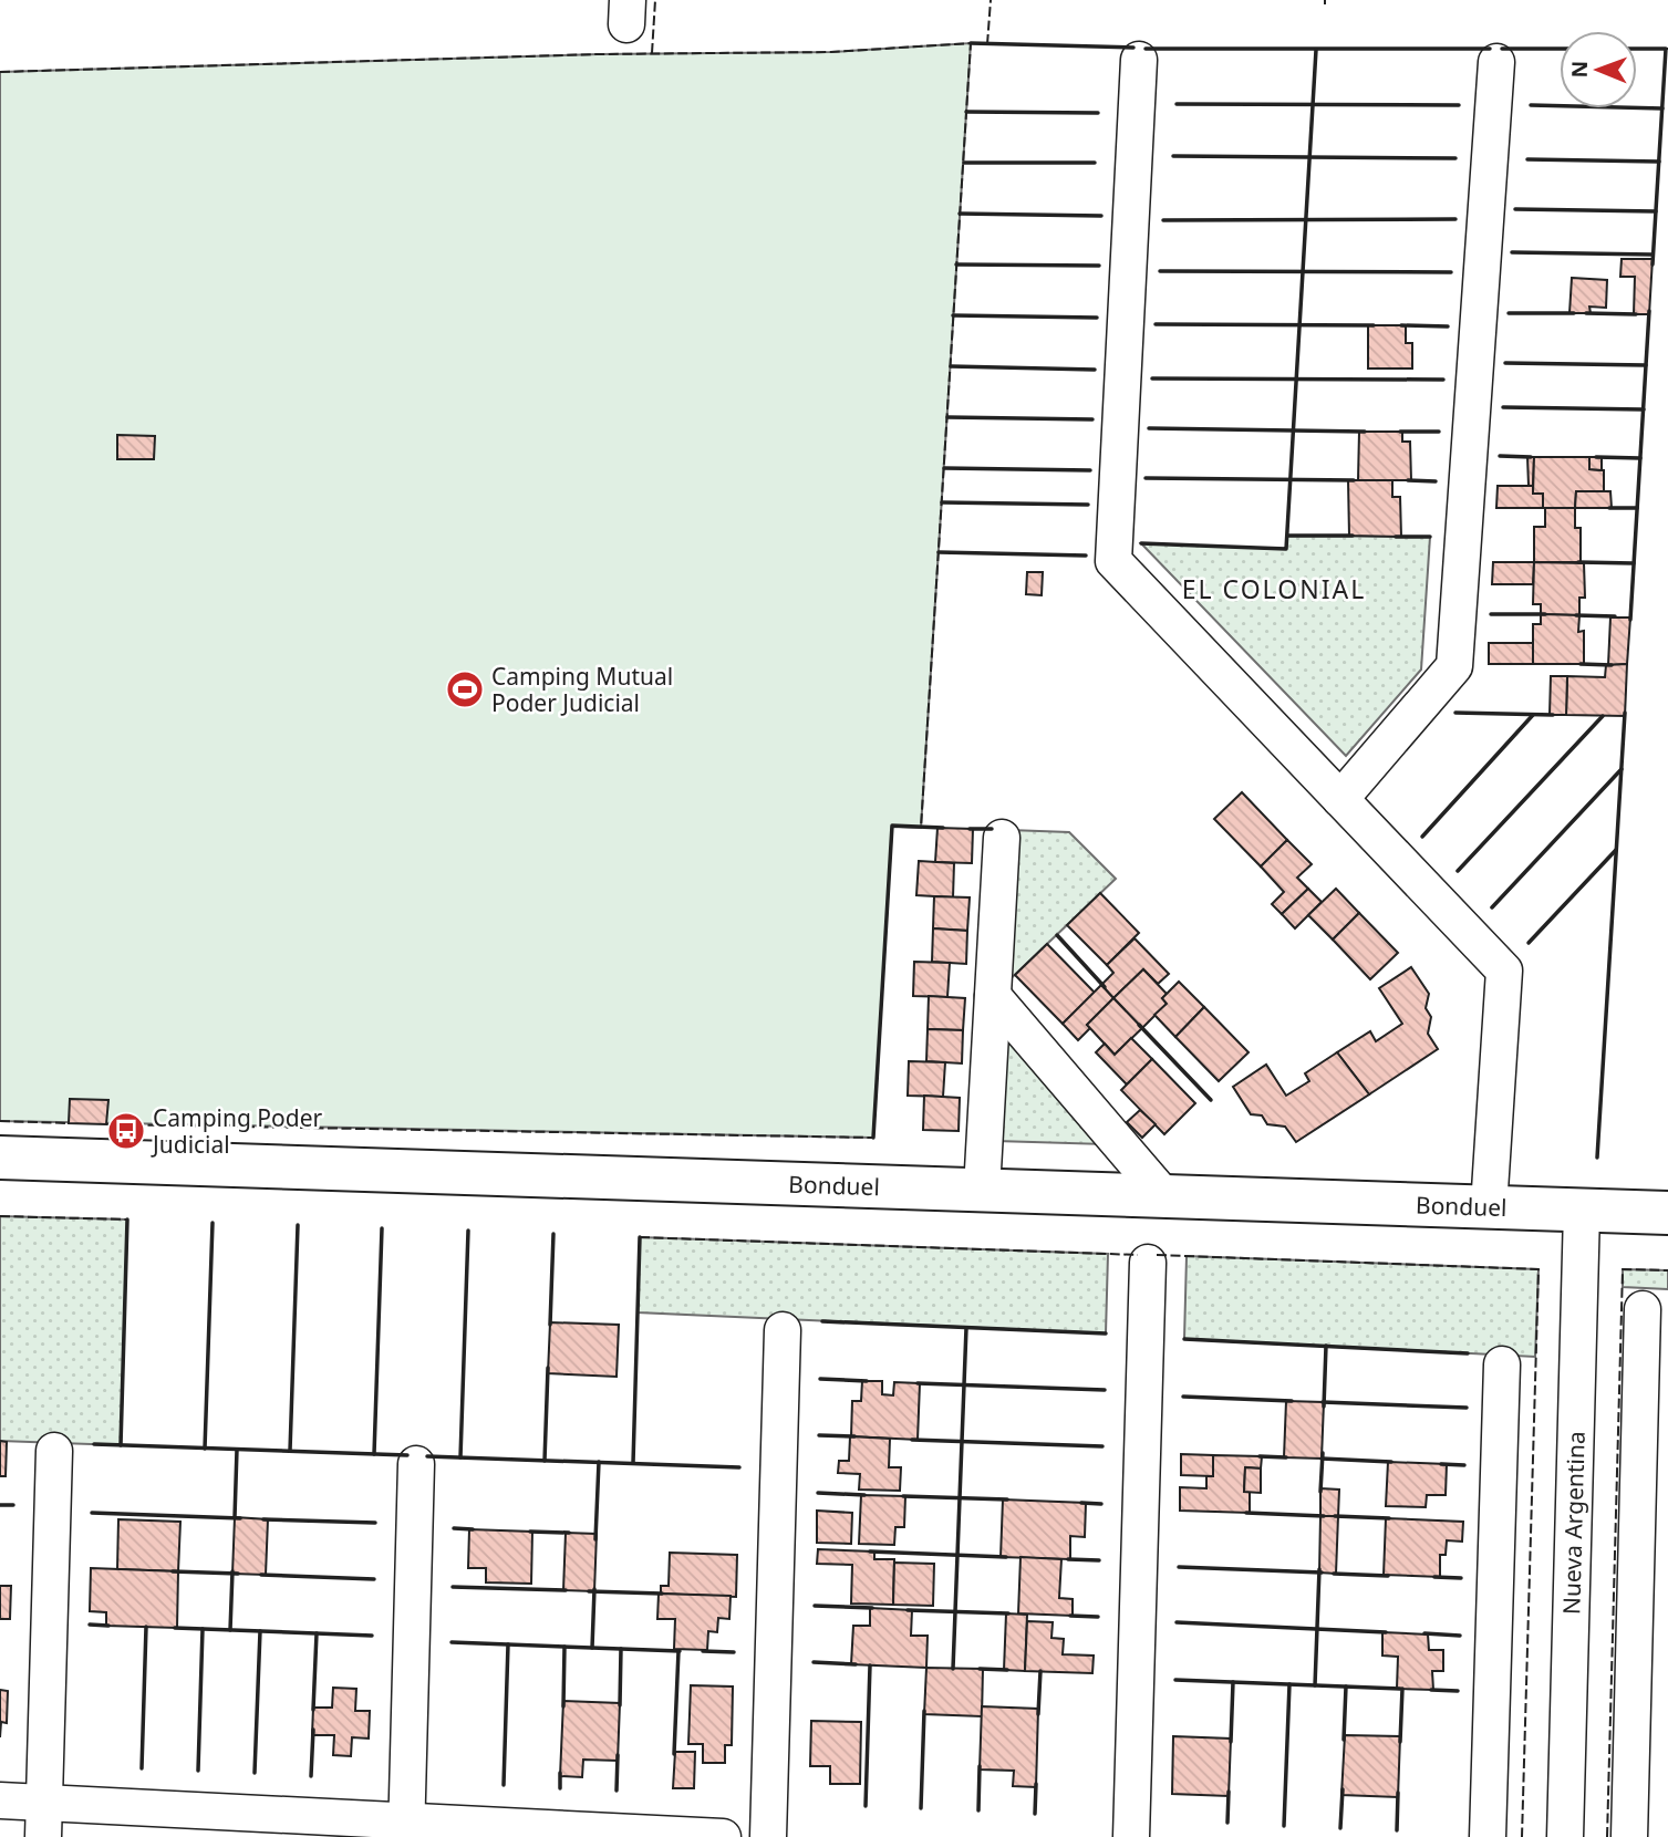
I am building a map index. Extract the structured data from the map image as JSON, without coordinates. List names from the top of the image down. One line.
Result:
{"streets":{"main road":["Bonduel"],"street":["Nueva Argentina"]},"crossings":[["Bonduel","Nueva Argentina"]],"districts":["EL COLONIAL"],"places":{"sports":["Camping Mutual Poder Judicial"],"bus stop":["Camping Poder Judicial"]},"north":"left"}
